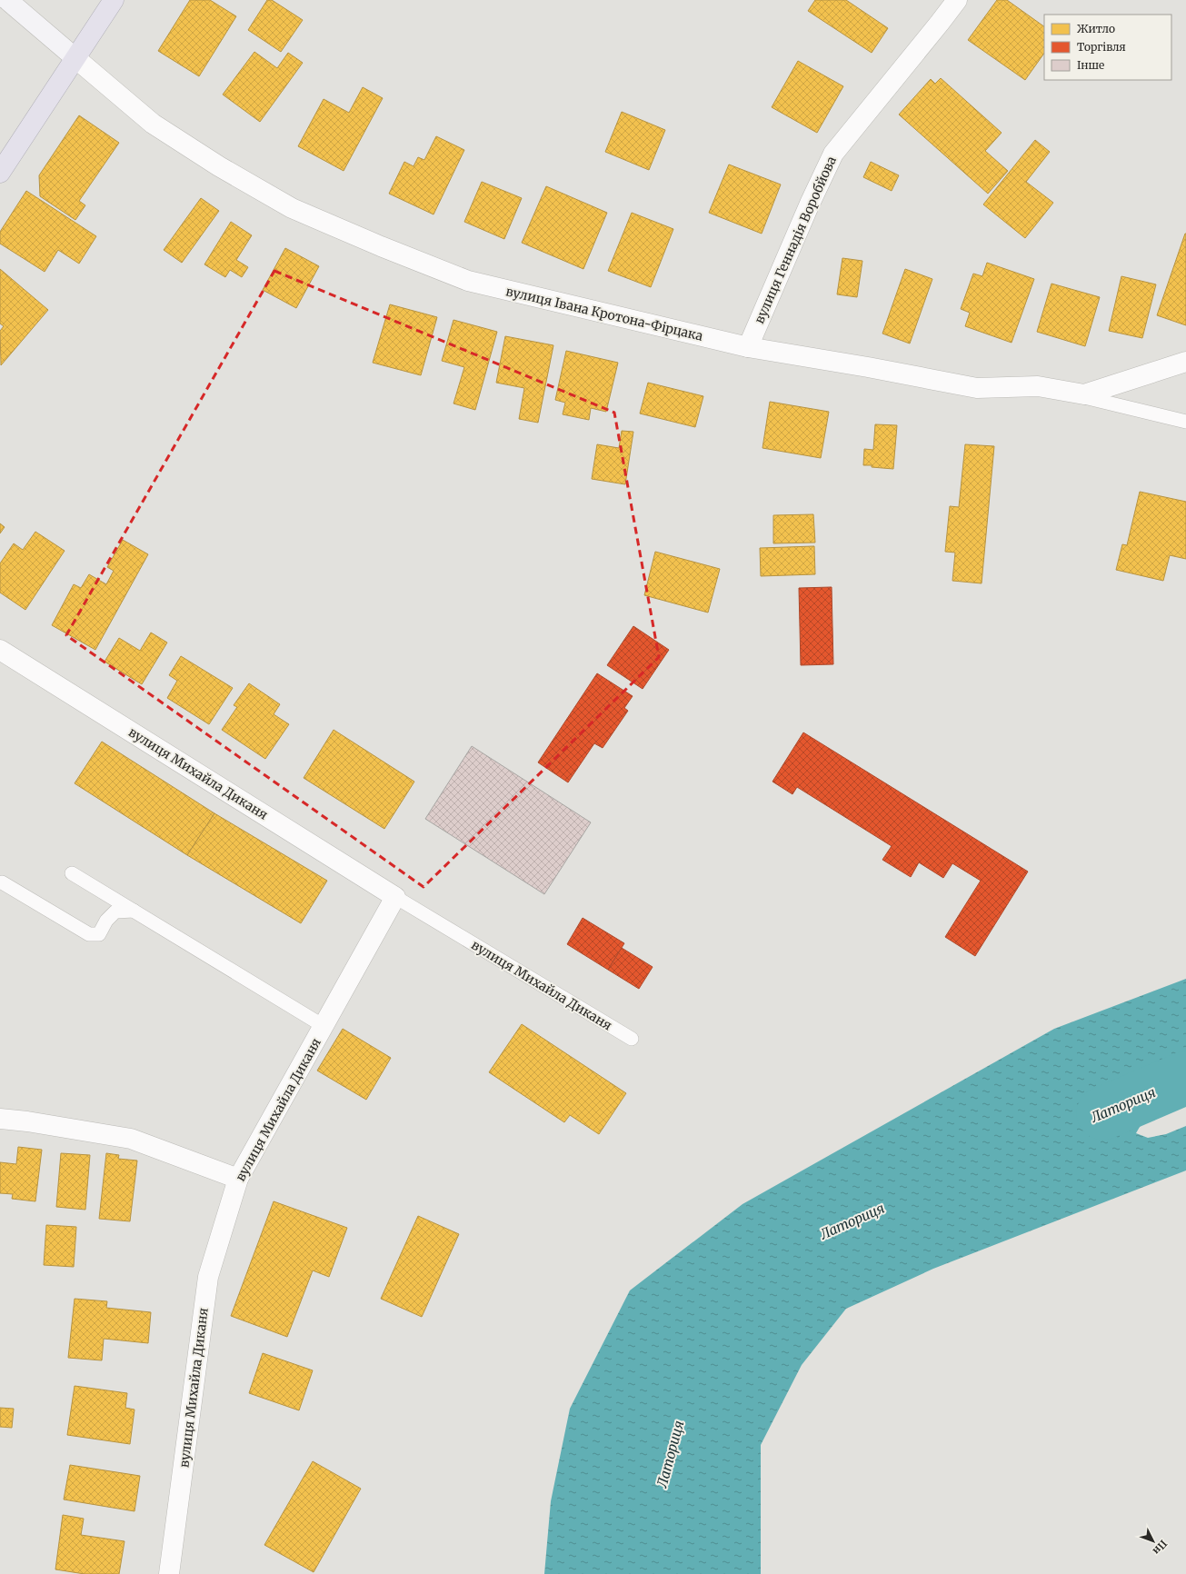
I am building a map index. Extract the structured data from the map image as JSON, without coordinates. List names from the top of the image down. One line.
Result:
{"streets":{"street":["вулиця Геннадія Воробйова","вулиця Івана Кротона-Фірцака","вулиця Михайла Диканя"]},"crossings":[["вулиця Геннадія Воробйова","вулиця Івана Кротона-Фірцака"]],"water":["Латориця"],"legend":["Житло","Торгівля","Інше"],"north":"bottom right"}
